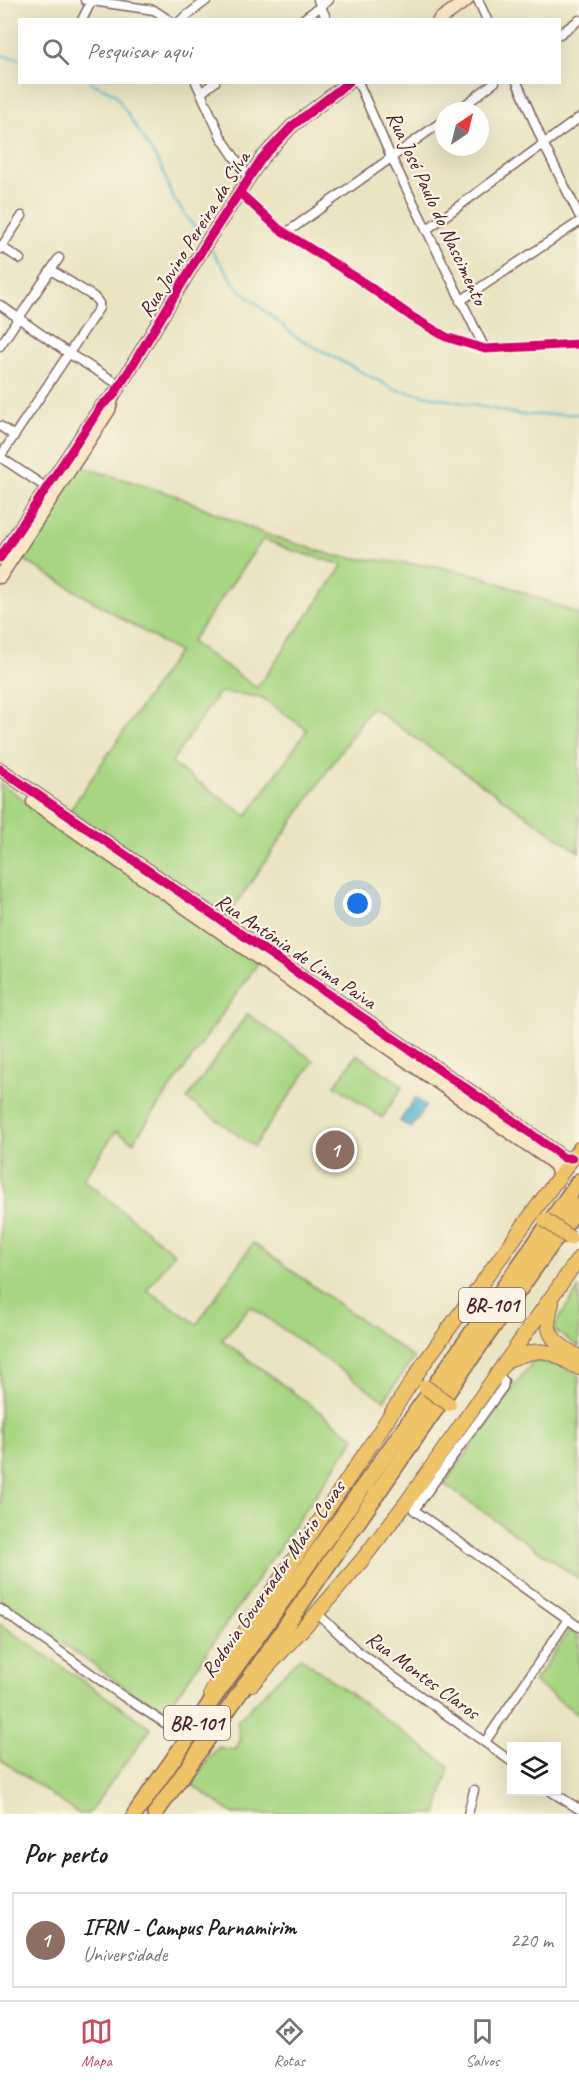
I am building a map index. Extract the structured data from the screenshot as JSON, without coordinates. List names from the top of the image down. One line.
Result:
{"streets":{"highway":["BR-101","Rodovia Governador Mário Covas"],"street":["Rua José Paulo do Nascimento","Rua Jovino Pereira da Silva","Rua Antônia de Lima Paiva","Rua Montes Claros"]},"crossings":[["BR-101","Rodovia Governador Mário Covas"]],"north":"top right","page":{"search":"Pesquisar aqui","pins":"1","heading":"Por perto","list":[{"mark":"1","name":"IFRN - Campus Parnamirim","note":"Universidade","value":"220 m"}],"nav":["Mapa","Rotas","Salvos"]}}
